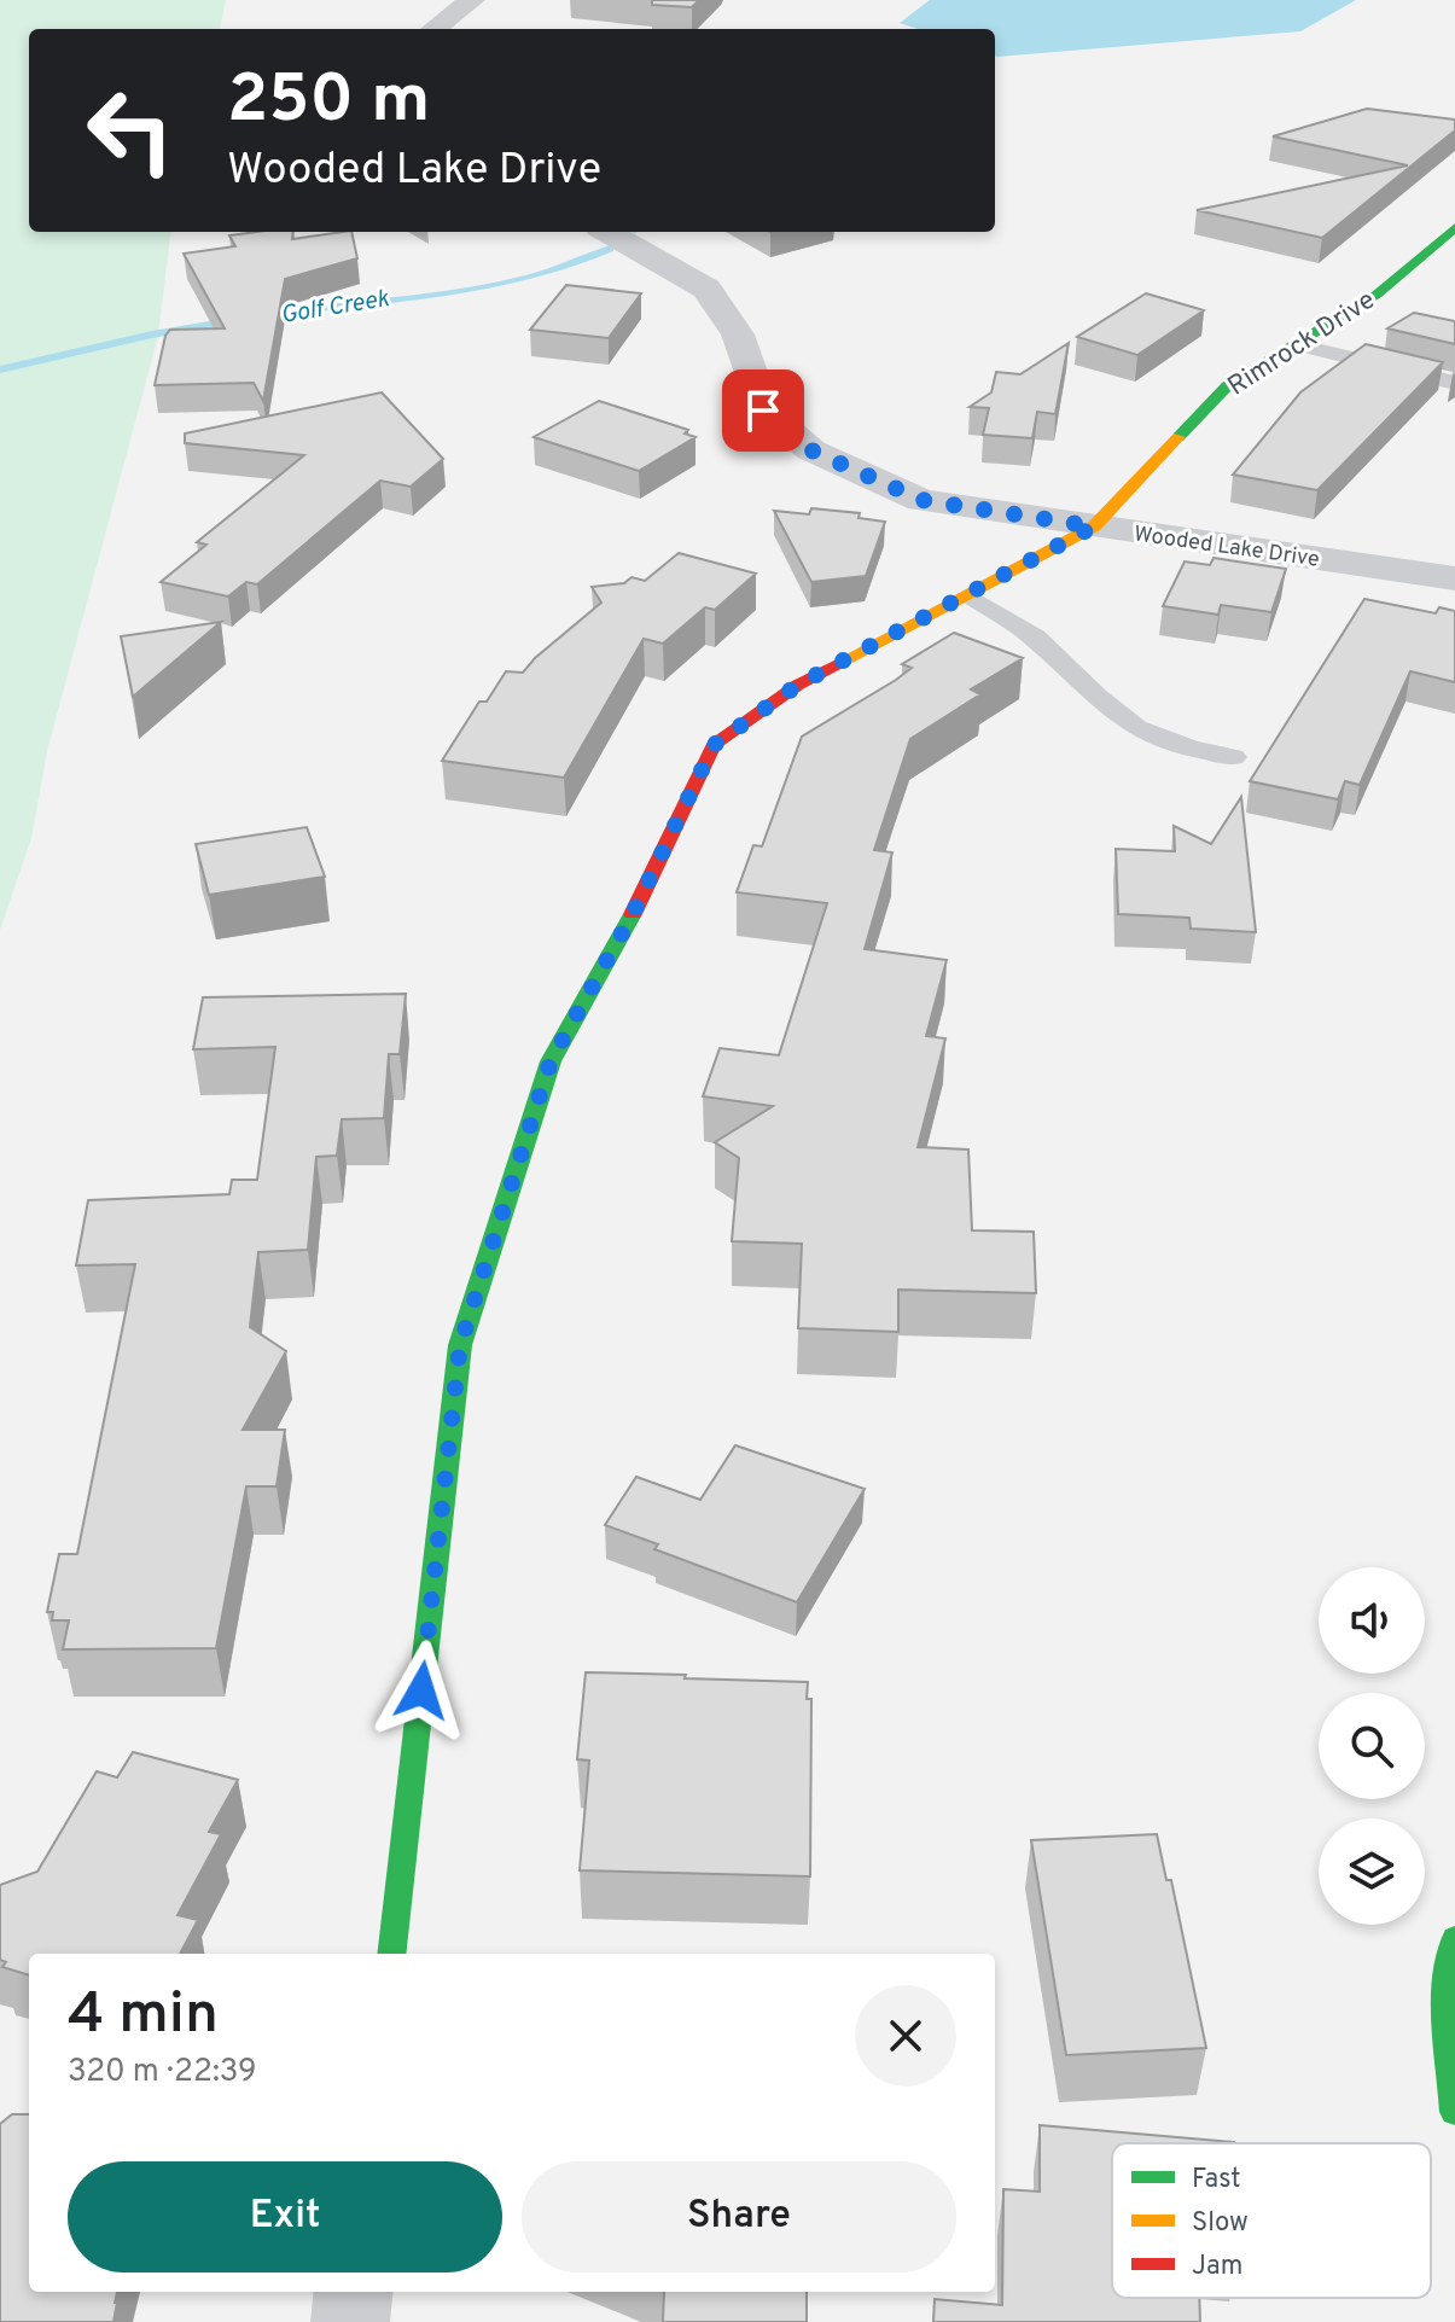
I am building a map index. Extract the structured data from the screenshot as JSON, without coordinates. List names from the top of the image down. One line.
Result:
{"streets":{"street":["Rimrock Drive","Wooded Lake Drive"]},"crossings":[["Rimrock Drive","Wooded Lake Drive"]],"water":["Golf Creek"],"legend":["Fast","Slow","Jam"],"page":{"turn":["250 m","Wooded Lake Drive"],"heading":["4 min","320 m · 22:39"],"buttons":["Exit","Share"]}}
